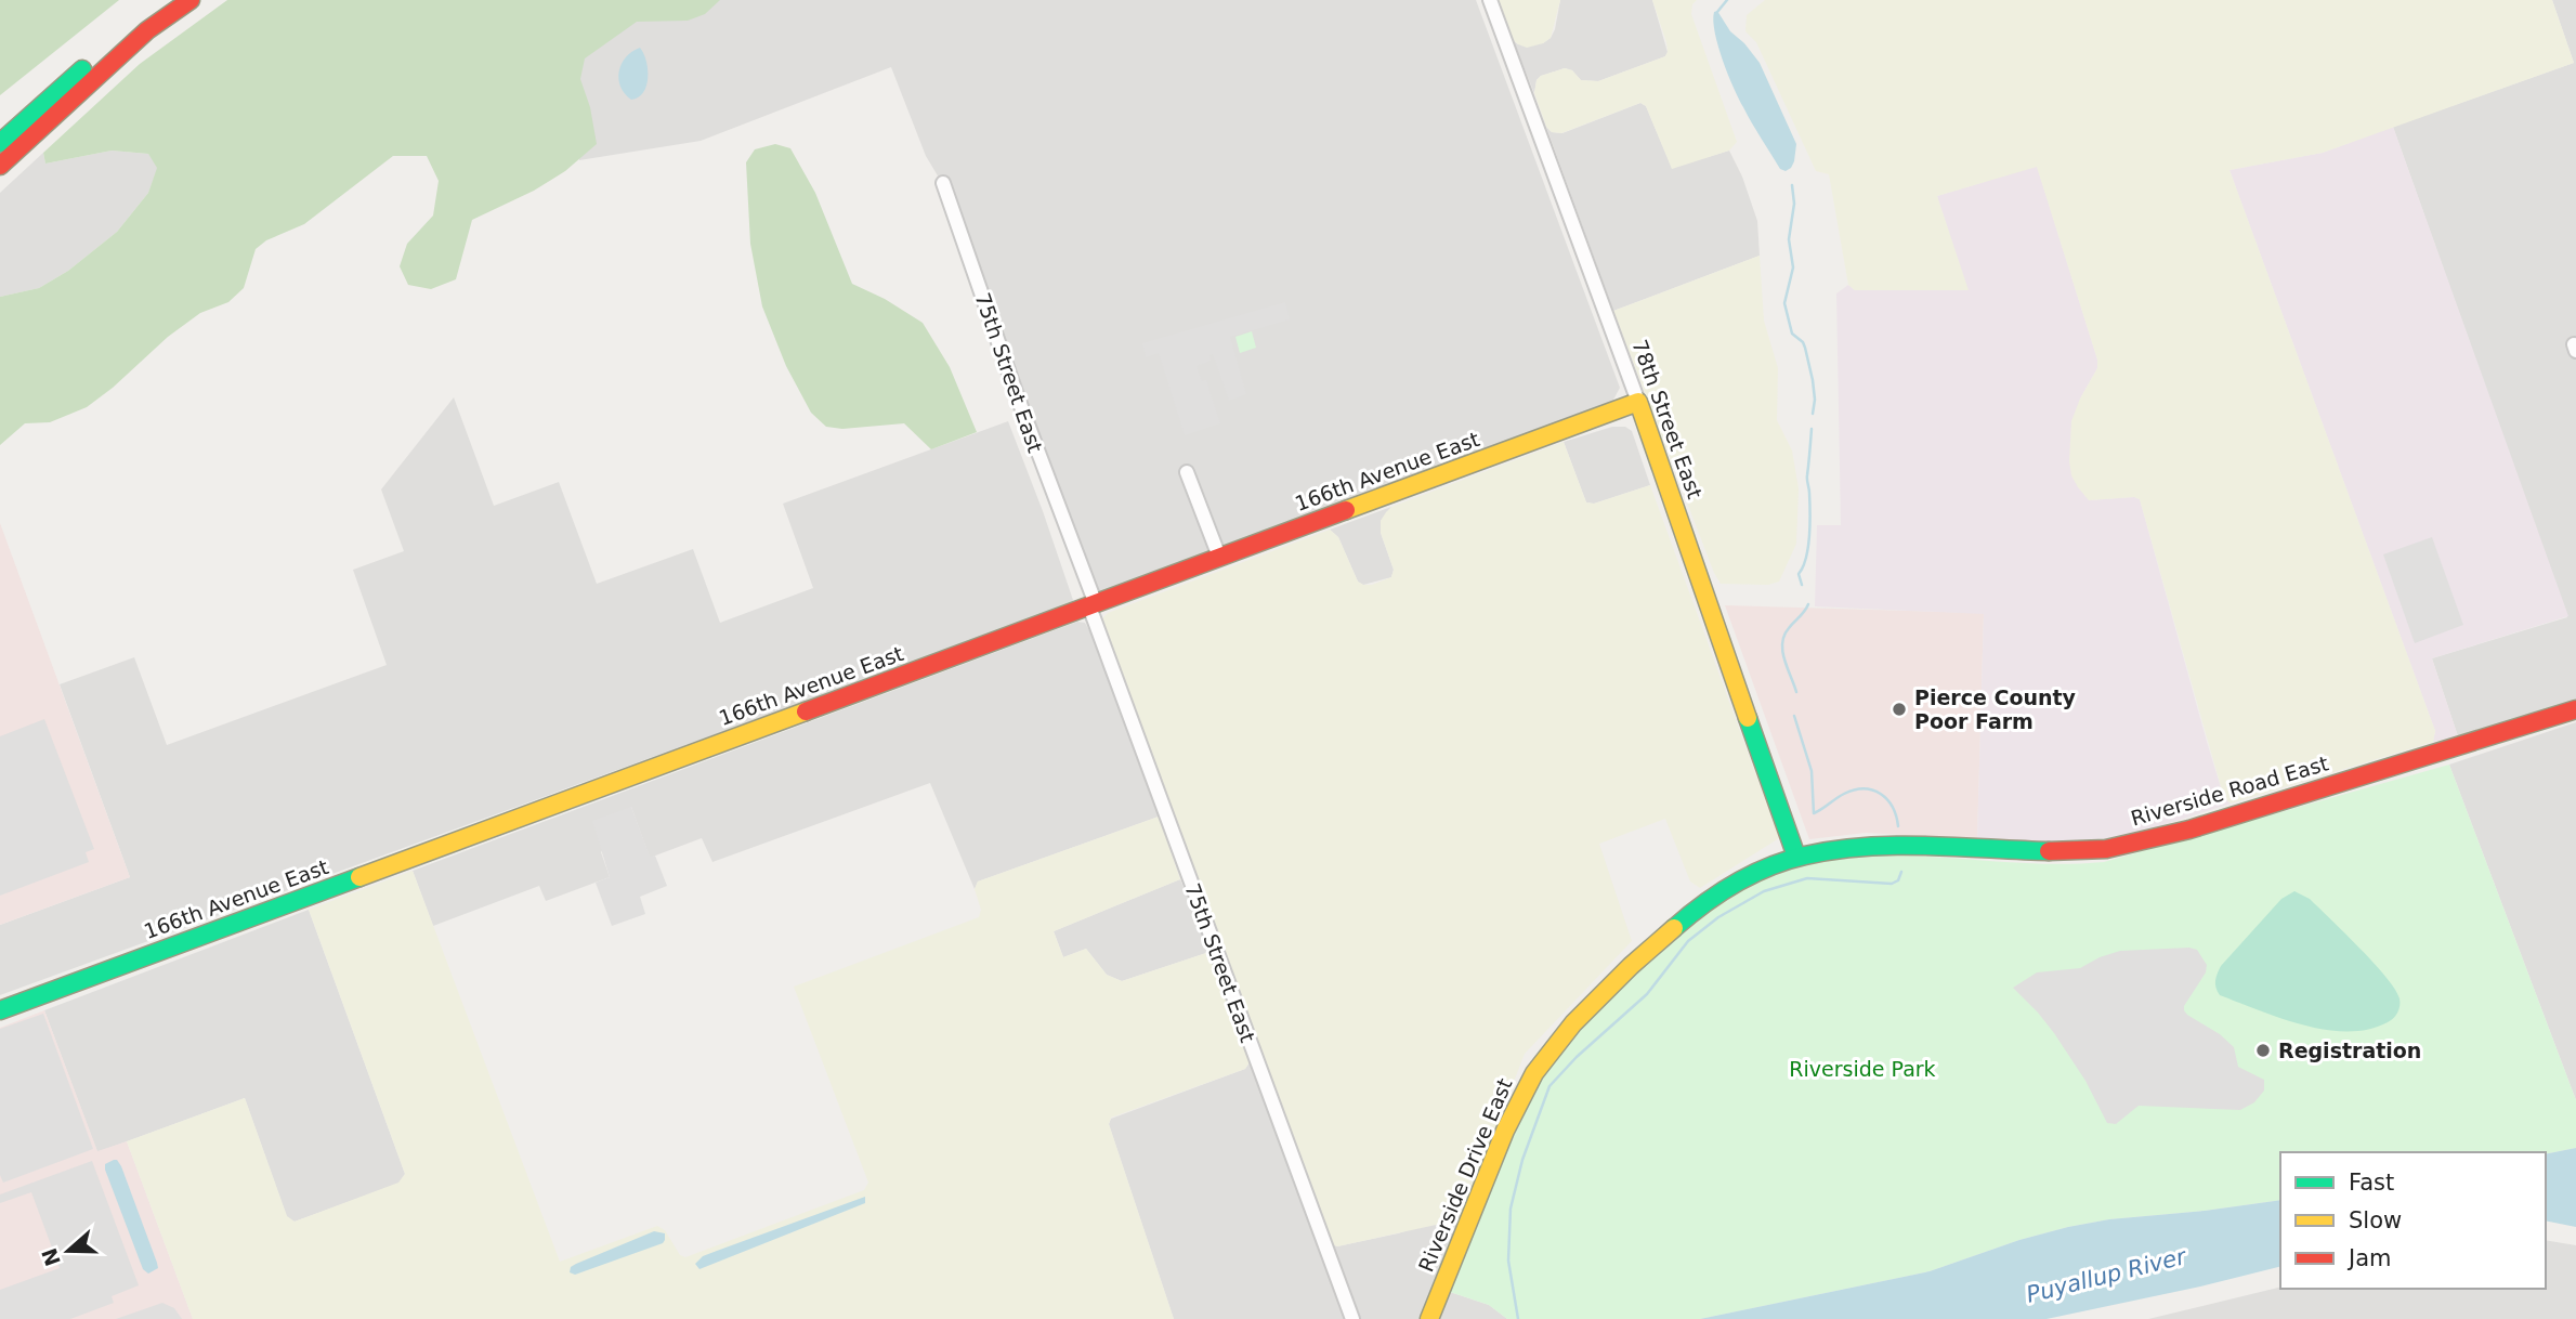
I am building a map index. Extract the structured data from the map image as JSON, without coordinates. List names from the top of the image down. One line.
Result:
{"streets":{"main road":["78th Street East","166th Avenue East","Riverside Road East","Riverside Drive East"],"street":["75th Street East"]},"crossings":[["75th Street East","166th Avenue East"],["78th Street East","166th Avenue East"],["78th Street East","Riverside Road East"],["78th Street East","Riverside Drive East"],["Riverside Road East","Riverside Drive East"]],"water":["Puyallup River"],"parks":["Riverside Park"],"places":["Pierce County Poor Farm","Registration"],"legend":["Fast","Slow","Jam"],"north":"left"}
